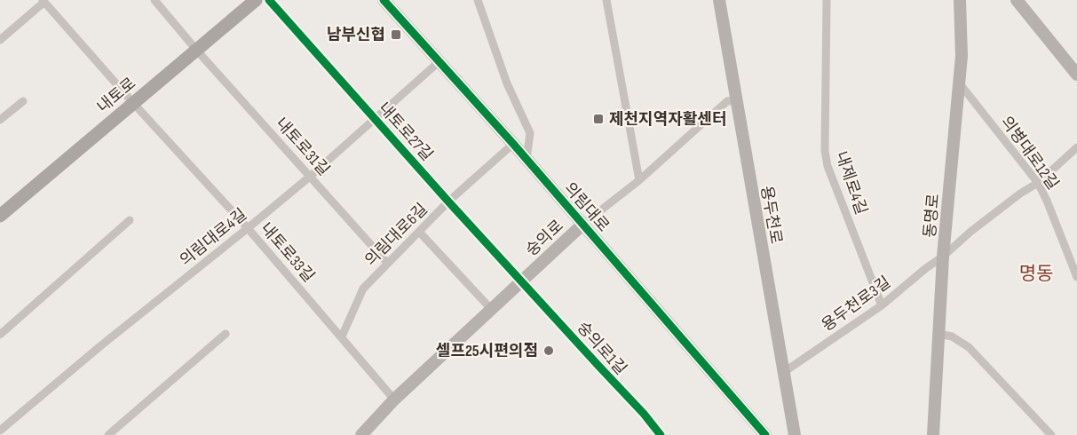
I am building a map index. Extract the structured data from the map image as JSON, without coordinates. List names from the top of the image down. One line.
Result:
{"streets":{"main road":["내토로"],"street":["내토로27길","내토로31길","의병대로12길","내제로4길","의림대로","용두천로","동명로","의림대로6길","의림대로4길","숭의로","내토로33길","용두천로3길","숭의로1길"]},"crossings":[["내토로","내토로31길"],["내토로","내토로33길"],["내토로27길","의림대로6길"],["내토로27길","의림대로4길"],["내토로27길","숭의로"],["내토로27길","숭의로1길"],["내토로31길","의림대로6길"],["내토로31길","의림대로4길"],["의병대로12길","동명로"],["의병대로12길","용두천로3길"],["내제로4길","용두천로3길"],["의림대로","의림대로6길"],["의림대로","의림대로4길"],["의림대로","숭의로"],["용두천로","숭의로"],["용두천로","용두천로3길"],["동명로","용두천로3길"],["의림대로6길","내토로33길"],["의림대로4길","내토로33길"],["숭의로","내토로33길"],["숭의로","숭의로1길"]],"districts":["명동"],"places":{"transit":["남부신협","제천지역자활센터"],"other":["셀프25시편의점"]}}
